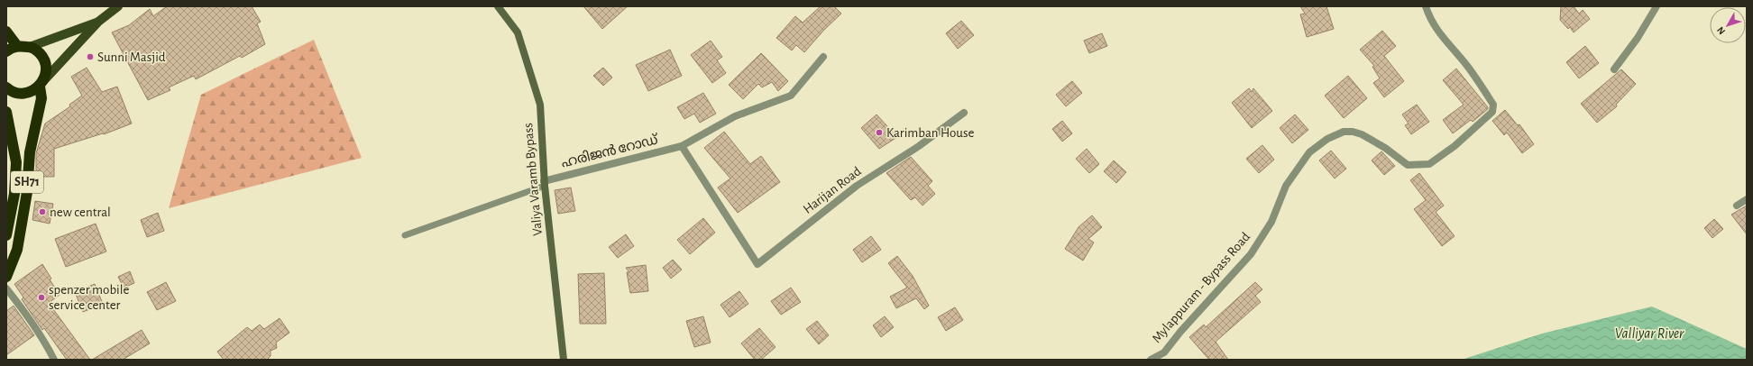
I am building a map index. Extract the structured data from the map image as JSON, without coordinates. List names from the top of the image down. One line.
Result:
{"streets":{"highway":["SH71"],"street":["ഹരിജൻ റോഡ്","Valiya Varamb Bypass","Harijan Road","Mylappuram - Bypass Road"]},"crossings":[["ഹരിജൻ റോഡ്","Valiya Varamb Bypass"],["ഹരിജൻ റോഡ്","Harijan Road"]],"water":["Valliyar River"],"places":["Sunni Masjid","Karimban House","new central","spenzer mobile service center"],"north":"bottom left"}
